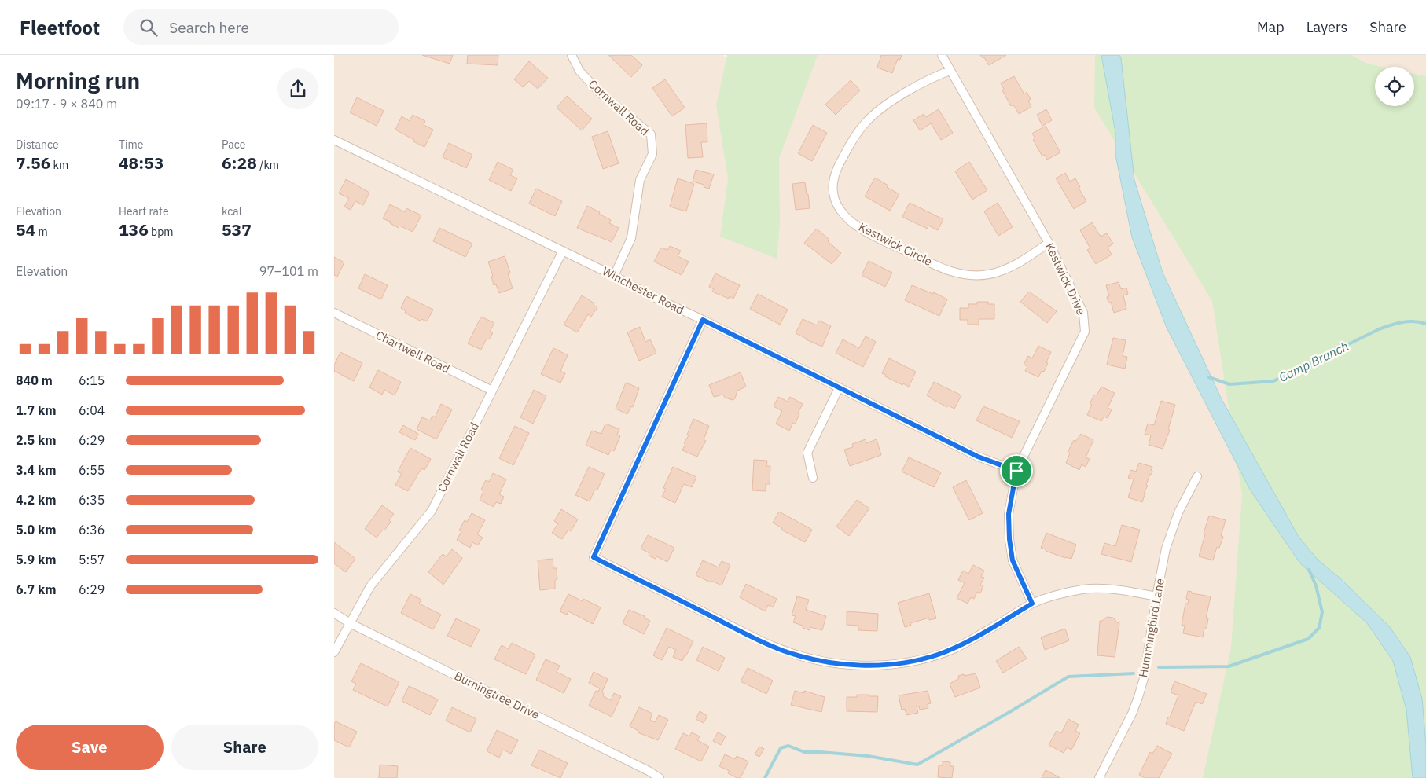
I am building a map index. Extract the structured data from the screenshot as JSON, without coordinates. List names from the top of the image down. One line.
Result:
{"streets":{"street":["Cornwall Road","Kestwick Circle","Kestwick Drive","Winchester Road","Chartwell Road","Hummingbird Lane","Burningtree Drive"]},"crossings":[["Cornwall Road","Winchester Road"],["Cornwall Road","Chartwell Road"],["Cornwall Road","Burningtree Drive"],["Kestwick Circle","Kestwick Drive"],["Kestwick Drive","Winchester Road"]],"water":["Camp Branch"],"page":{"header":"Fleetfoot","search":"Search here","nav":["Map","Layers","Share"],"heading":["Morning run","09:17 · 9 × 840 m"],"stats":[["Distance","7.56 km"],["Time","48:53"],["Pace","6:28 /km"],["Elevation","54 m"],["Heart rate","136 bpm"],["kcal","537"]],"chart":["Elevation","97–101 m"],"list":[{"name":"840 m","note":"6:15"},{"name":"1.7 km","note":"6:04"},{"name":"2.5 km","note":"6:29"},{"name":"3.4 km","note":"6:55"},{"name":"4.2 km","note":"6:35"},{"name":"5.0 km","note":"6:36"},{"name":"5.9 km","note":"5:57"},{"name":"6.7 km","note":"6:29"}],"buttons":["Save","Share"]}}
